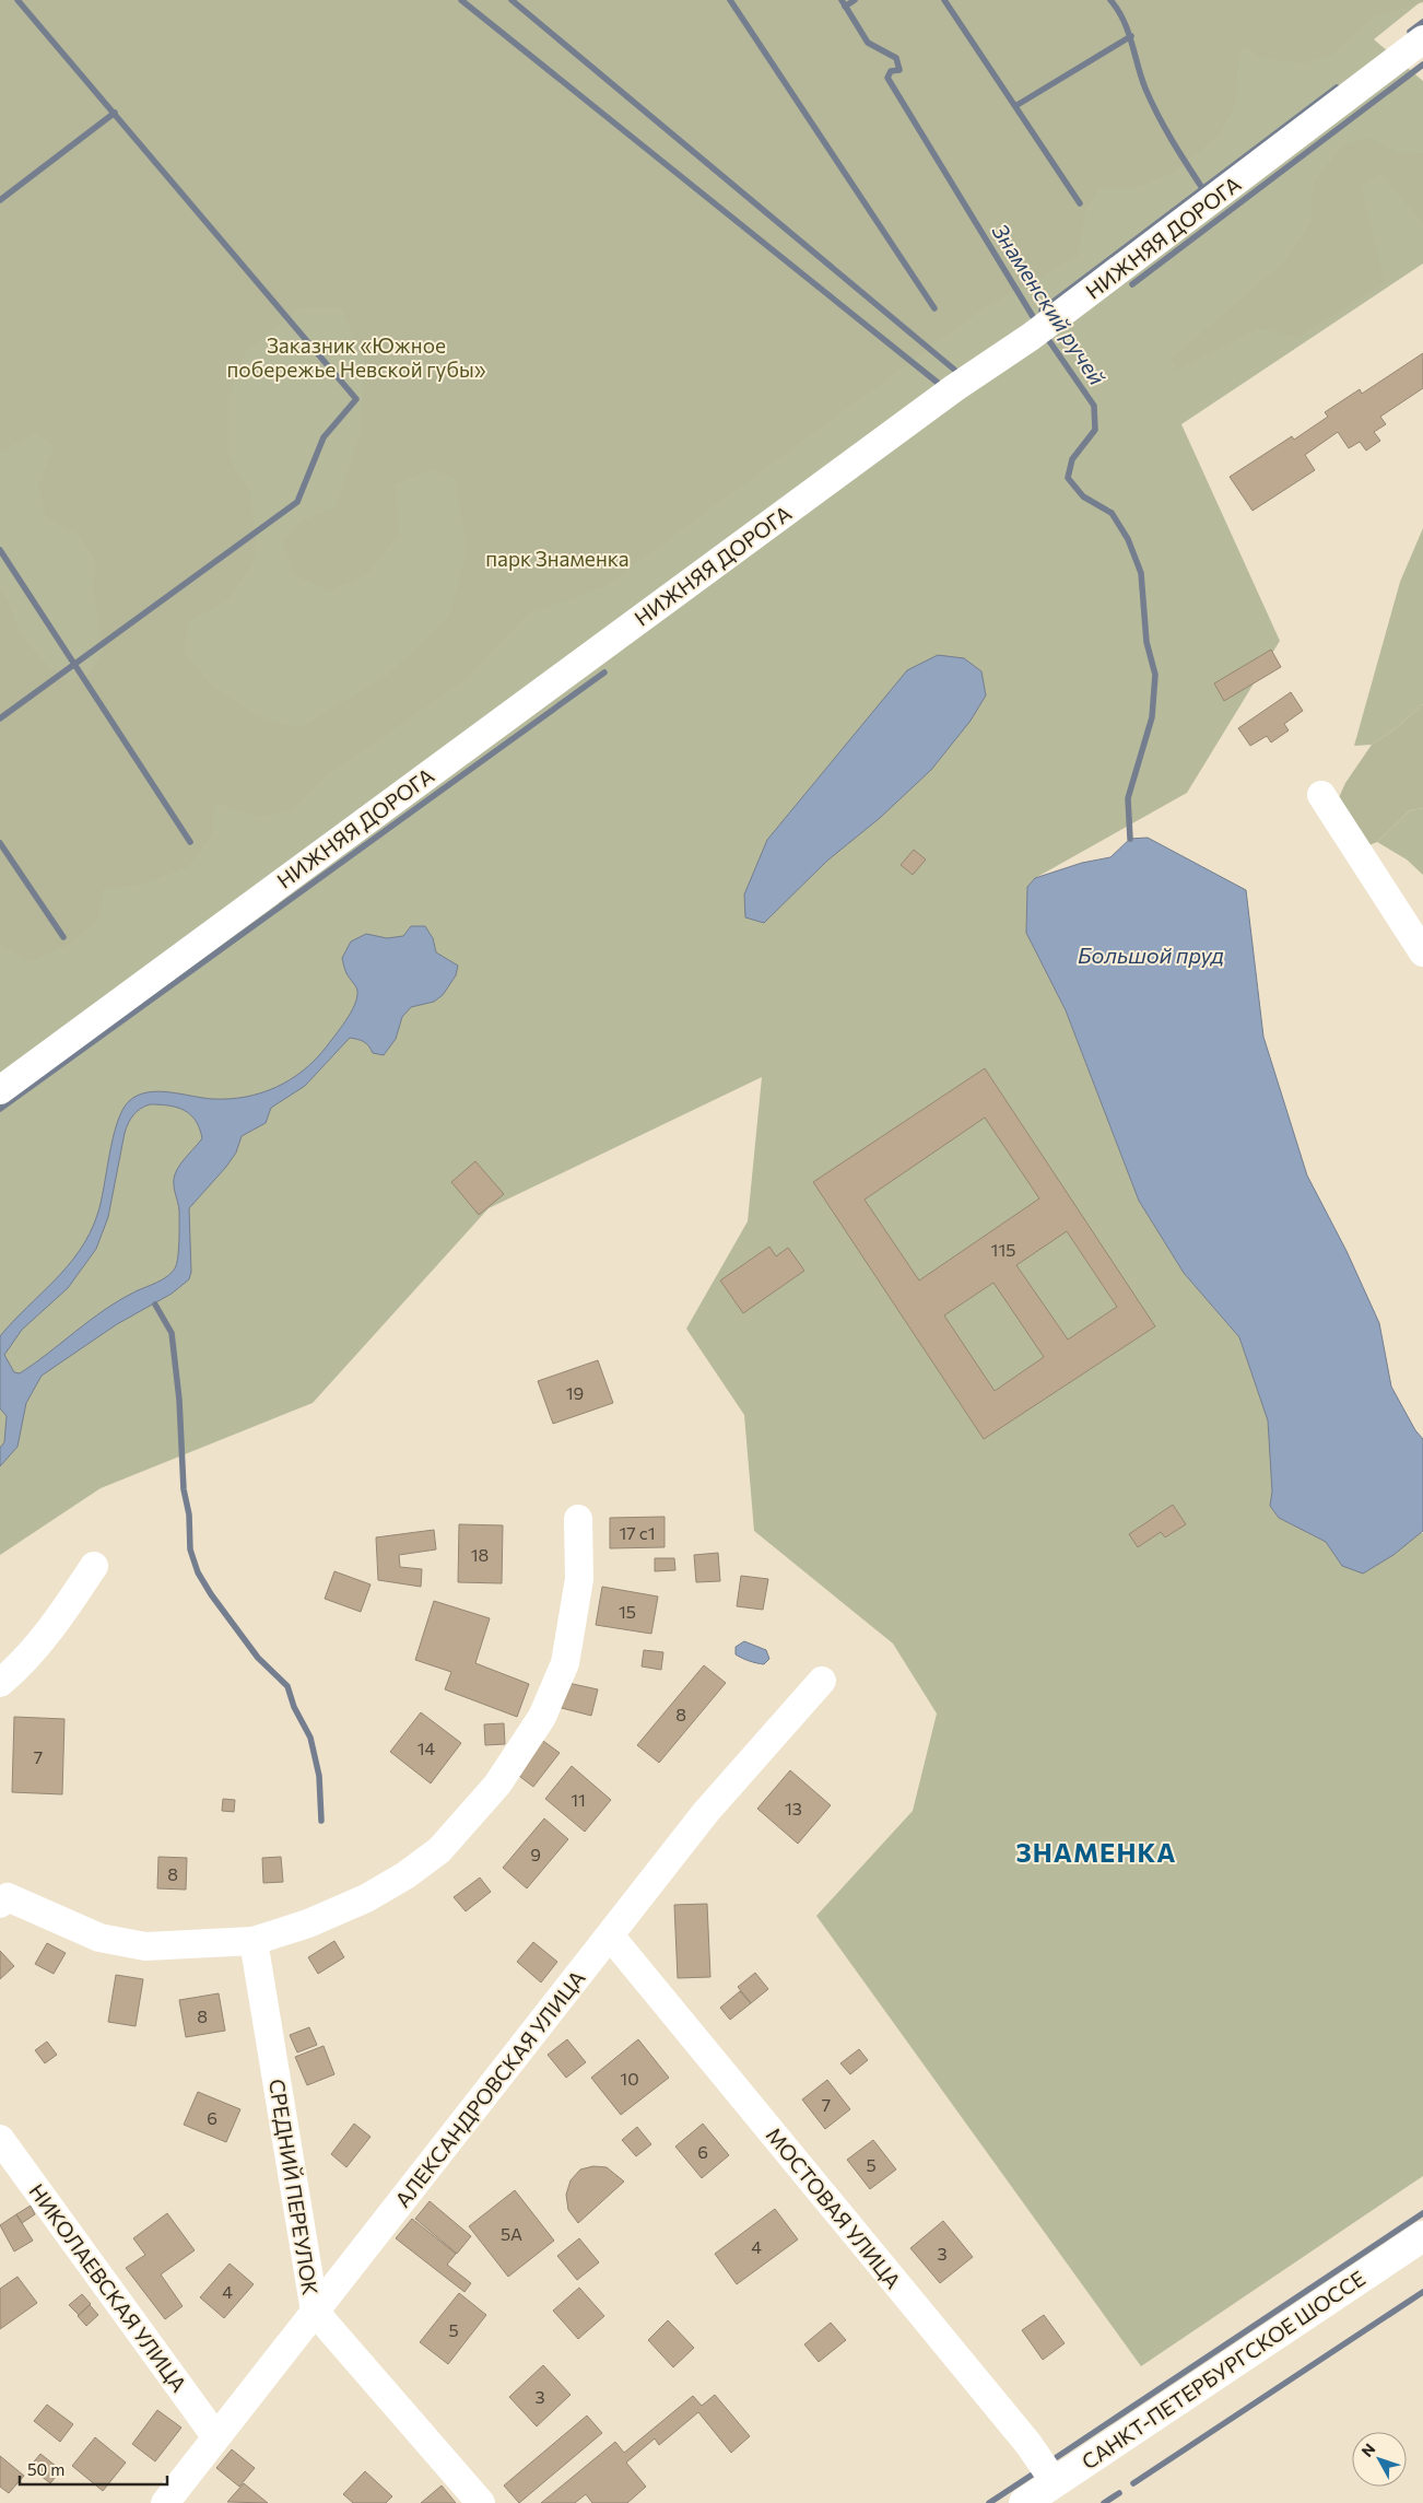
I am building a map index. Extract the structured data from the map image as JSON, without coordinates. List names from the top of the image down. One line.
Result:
{"streets":{"main road":["САНКТ-ПЕТЕРБУРГСКОЕ ШОССЕ"],"street":["НИЖНЯЯ ДОРОГА","АЛЕКСАНДРОВСКАЯ УЛИЦА","СРЕДНИЙ ПЕРЕУЛОК","МОСТОВАЯ УЛИЦА","НИКОЛАЕВСКАЯ УЛИЦА"]},"crossings":[["АЛЕКСАНДРОВСКАЯ УЛИЦА","СРЕДНИЙ ПЕРЕУЛОК"],["АЛЕКСАНДРОВСКАЯ УЛИЦА","МОСТОВАЯ УЛИЦА"],["АЛЕКСАНДРОВСКАЯ УЛИЦА","НИКОЛАЕВСКАЯ УЛИЦА"],["МОСТОВАЯ УЛИЦА","САНКТ-ПЕТЕРБУРГСКОЕ ШОССЕ"]],"districts":["ЗНАМЕНКА"],"water":["Знаменский ручей","Большой пруд"],"parks":["Заказник «Южное побережье Невской губы»","парк Знаменка"],"house_numbers":["115","19","17 с1","18","15","8","14","7","11","13","9","8","8","10","7","6","6","5","5А","4","3","4","5","3"],"scale_bar":"50 m","north":"top left"}
